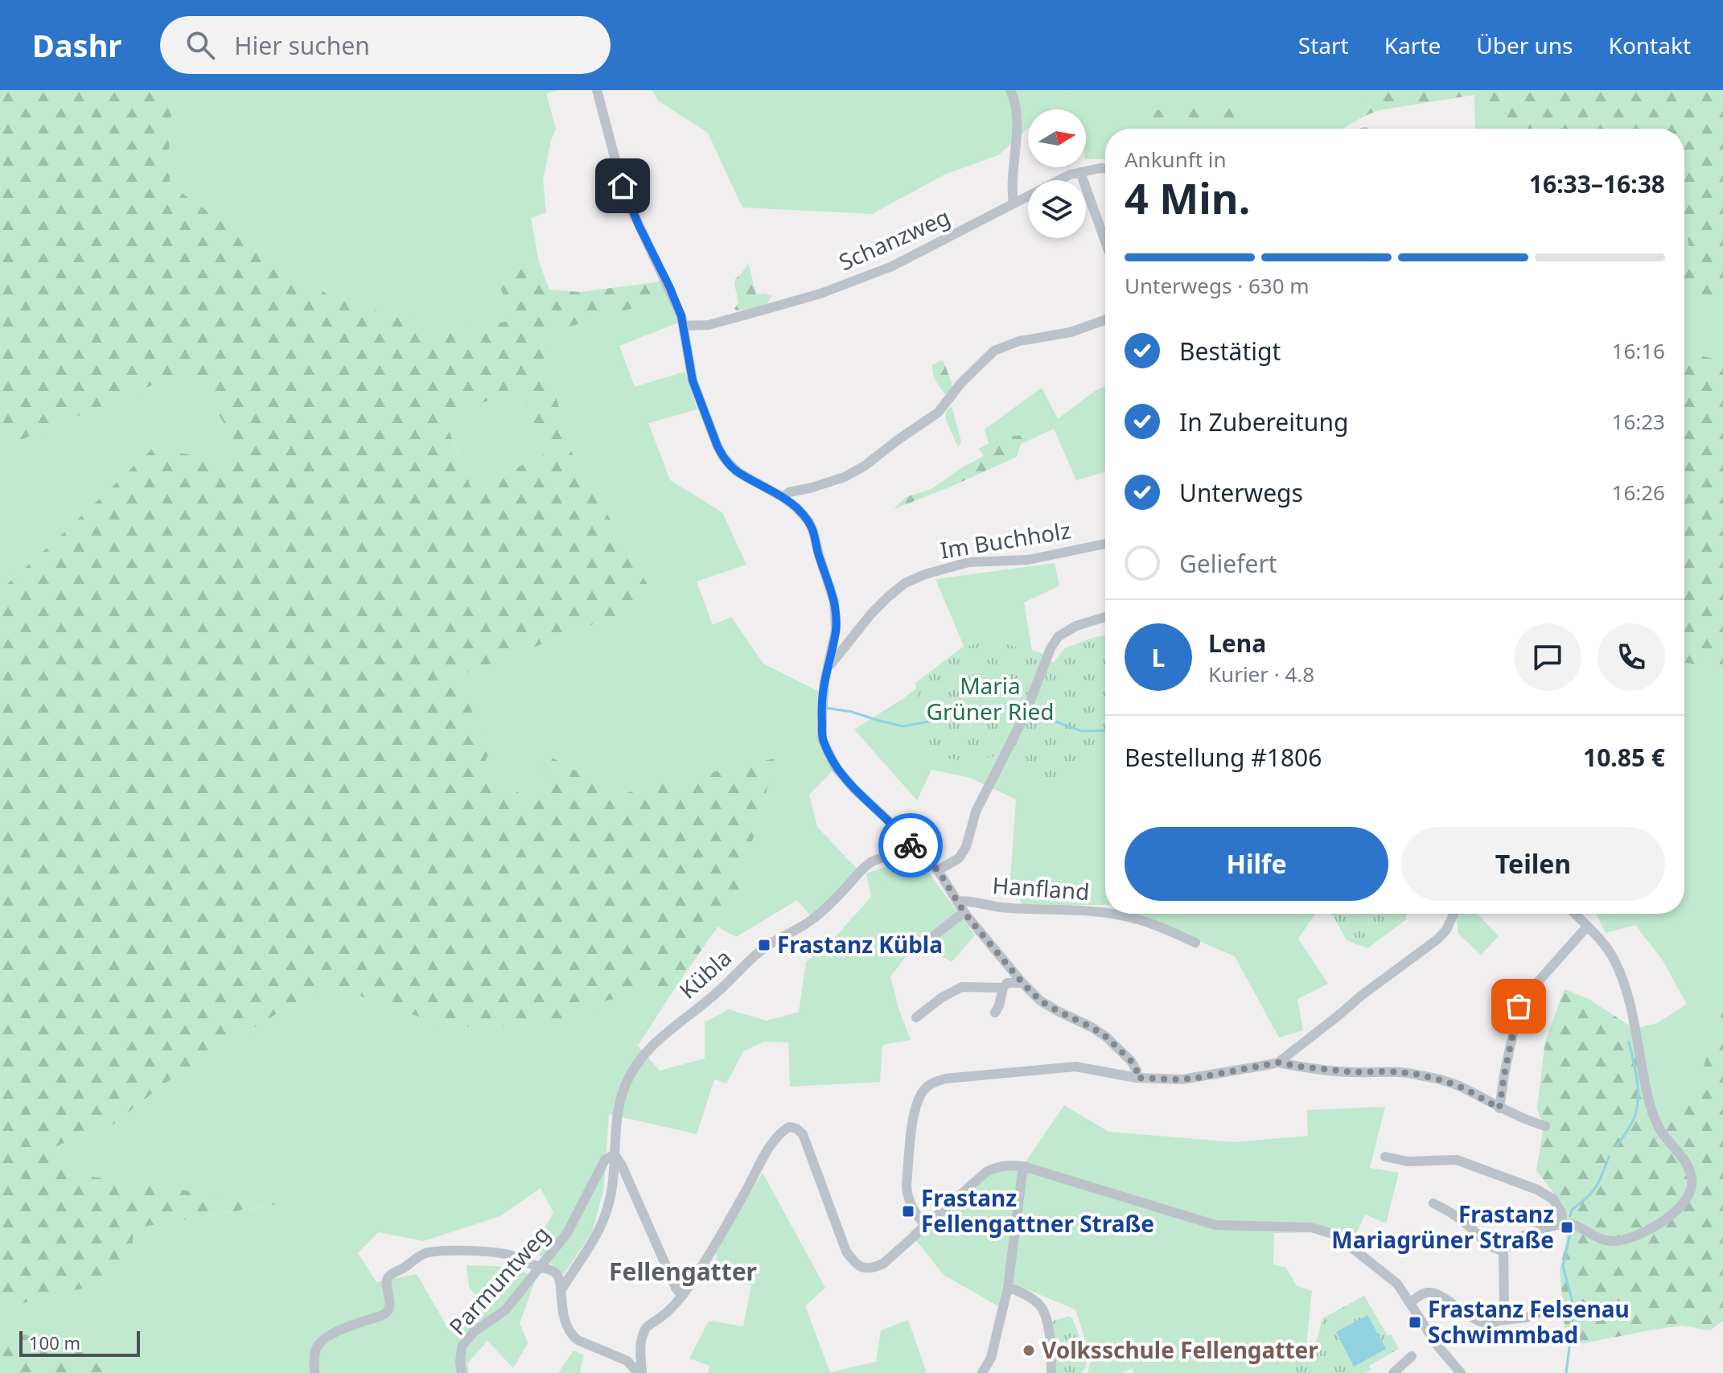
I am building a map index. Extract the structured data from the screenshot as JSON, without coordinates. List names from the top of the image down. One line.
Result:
{"streets":{"street":["Schanzweg","Im Buchholz","Hanfland","Kübla","Parmuntweg"]},"crossings":[["Kübla","Parmuntweg"]],"districts":["Fellengatter"],"parks":["Maria Grüner Ried"],"places":{"transit":["Frastanz Kübla","Frastanz Fellengattner Straße","Frastanz Mariagrüner Straße","Frastanz Felsenau Schwimmbad"],"other":["Volksschule Fellengatter"]},"scale_bar":"100 m","north":"right","page":{"header":"Dashr","search":"Hier suchen","nav":["Start","Karte","Über uns","Kontakt"],"heading":["4 Min.","Ankunft in","16:33–16:38"],"panel":["Lena","Kurier · 4.8","Bestellung #1806","10.85 €"],"bar":"Unterwegs · 630 m","list":[["Bestätigt","16:16"],["In Zubereitung","16:23"],["Unterwegs","16:26"],"Geliefert"],"round":"L","buttons":["Hilfe","Teilen"],"scale":"100 m"}}
